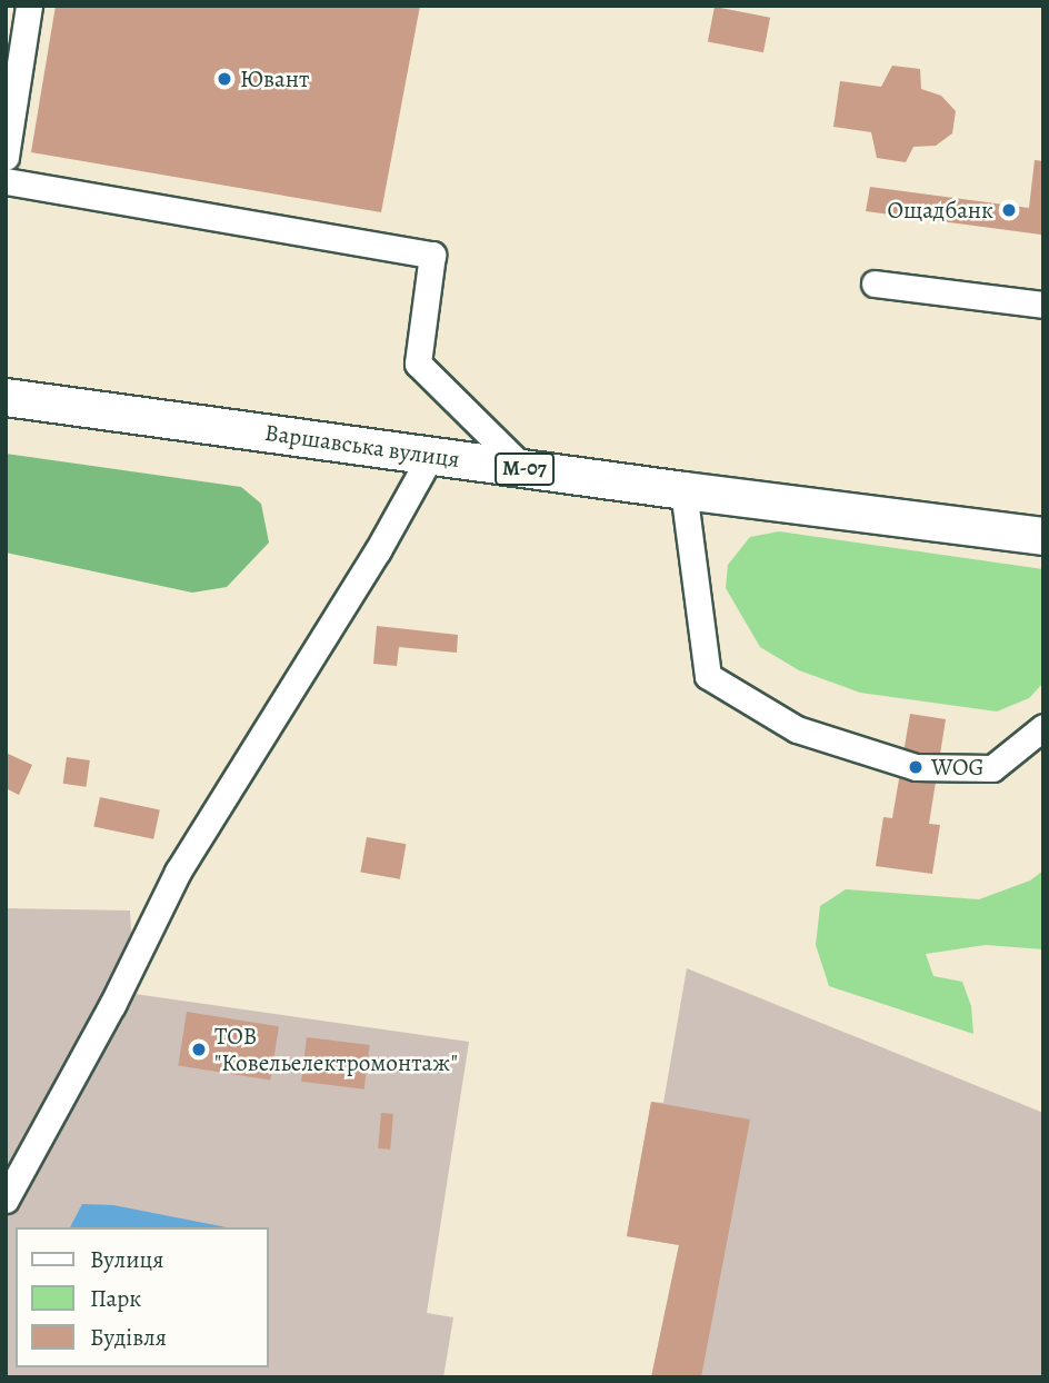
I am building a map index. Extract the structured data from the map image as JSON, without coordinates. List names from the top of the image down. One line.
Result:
{"streets":{"highway":["Варшавська вулиця","М-07"]},"places":["Ювант","Ощадбанк","WOG","ТОВ \"Ковельелектромонтаж\""],"legend":["Вулиця","Парк","Будівля"]}
